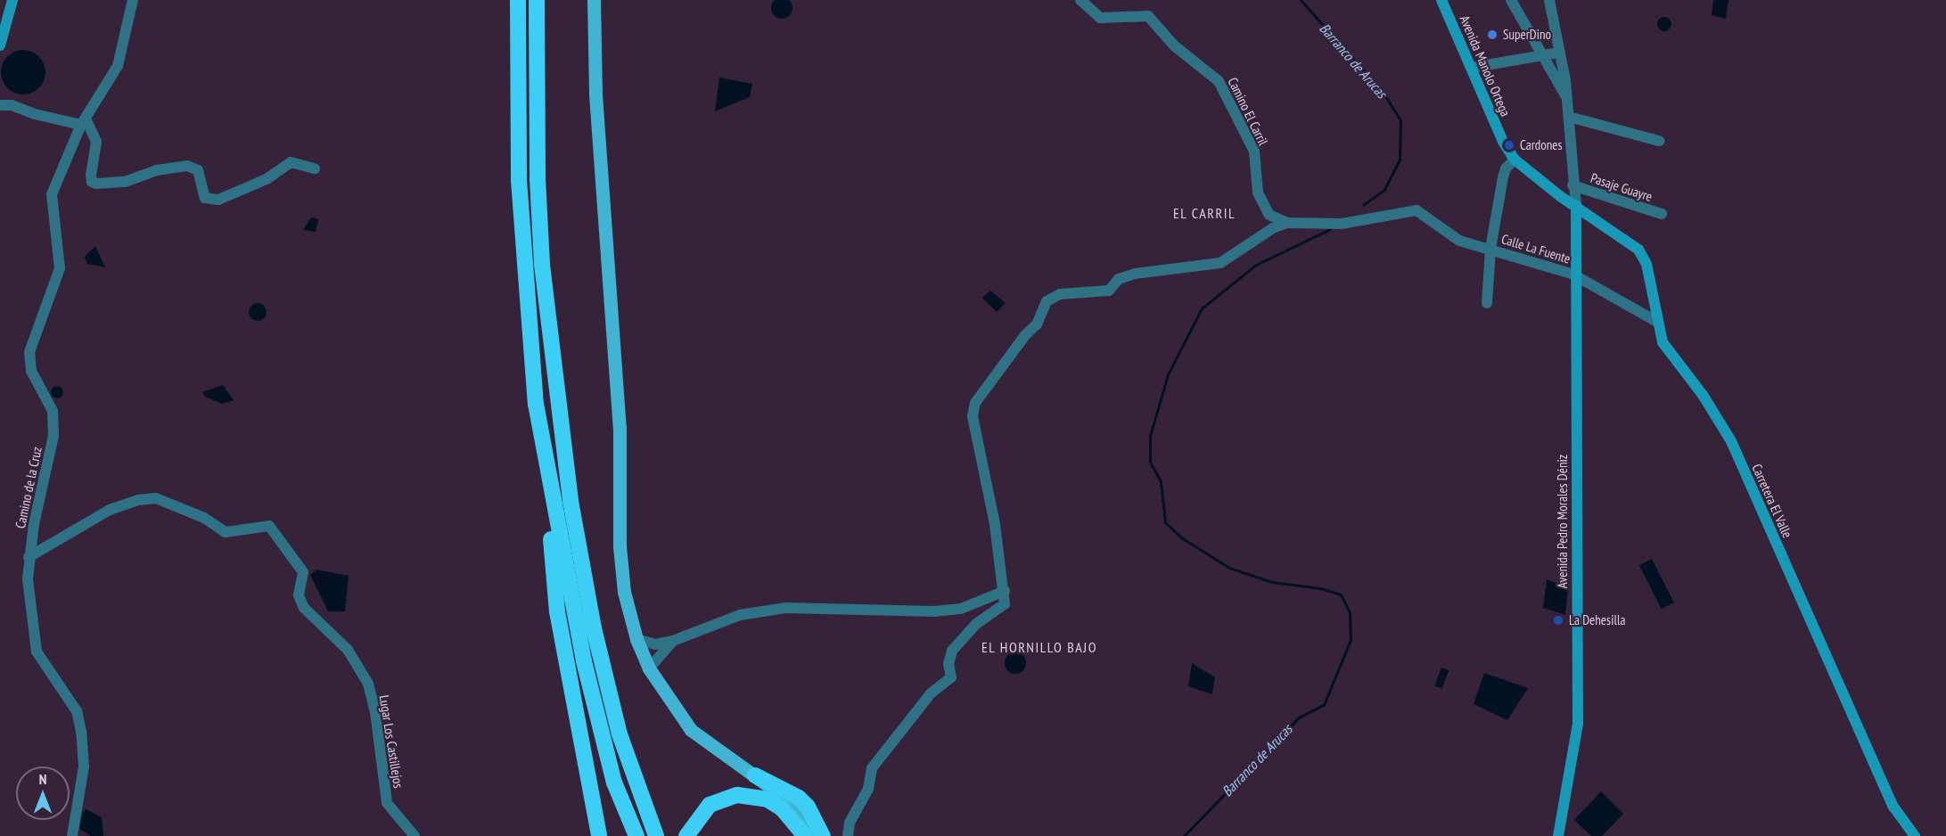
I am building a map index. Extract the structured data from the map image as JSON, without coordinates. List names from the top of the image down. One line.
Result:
{"streets":{"street":["Avenida Manolo Ortega","Camino El Carril","Pasaje Guayre","Calle La Fuente","Camino de la Cruz","Carretera El Valle","Avenida Pedro Morales Déniz","Lugar Los Castillejos"]},"crossings":[["Avenida Manolo Ortega","Carretera El Valle"],["Avenida Manolo Ortega","Avenida Pedro Morales Déniz"],["Camino El Carril","Calle La Fuente"],["Calle La Fuente","Carretera El Valle"],["Calle La Fuente","Avenida Pedro Morales Déniz"],["Camino de la Cruz","Lugar Los Castillejos"],["Carretera El Valle","Avenida Pedro Morales Déniz"]],"districts":["EL CARRIL","EL HORNILLO BAJO"],"water":["Barranco de Arucas"],"places":["SuperDino","Cardones","La Dehesilla"],"north":"top"}
